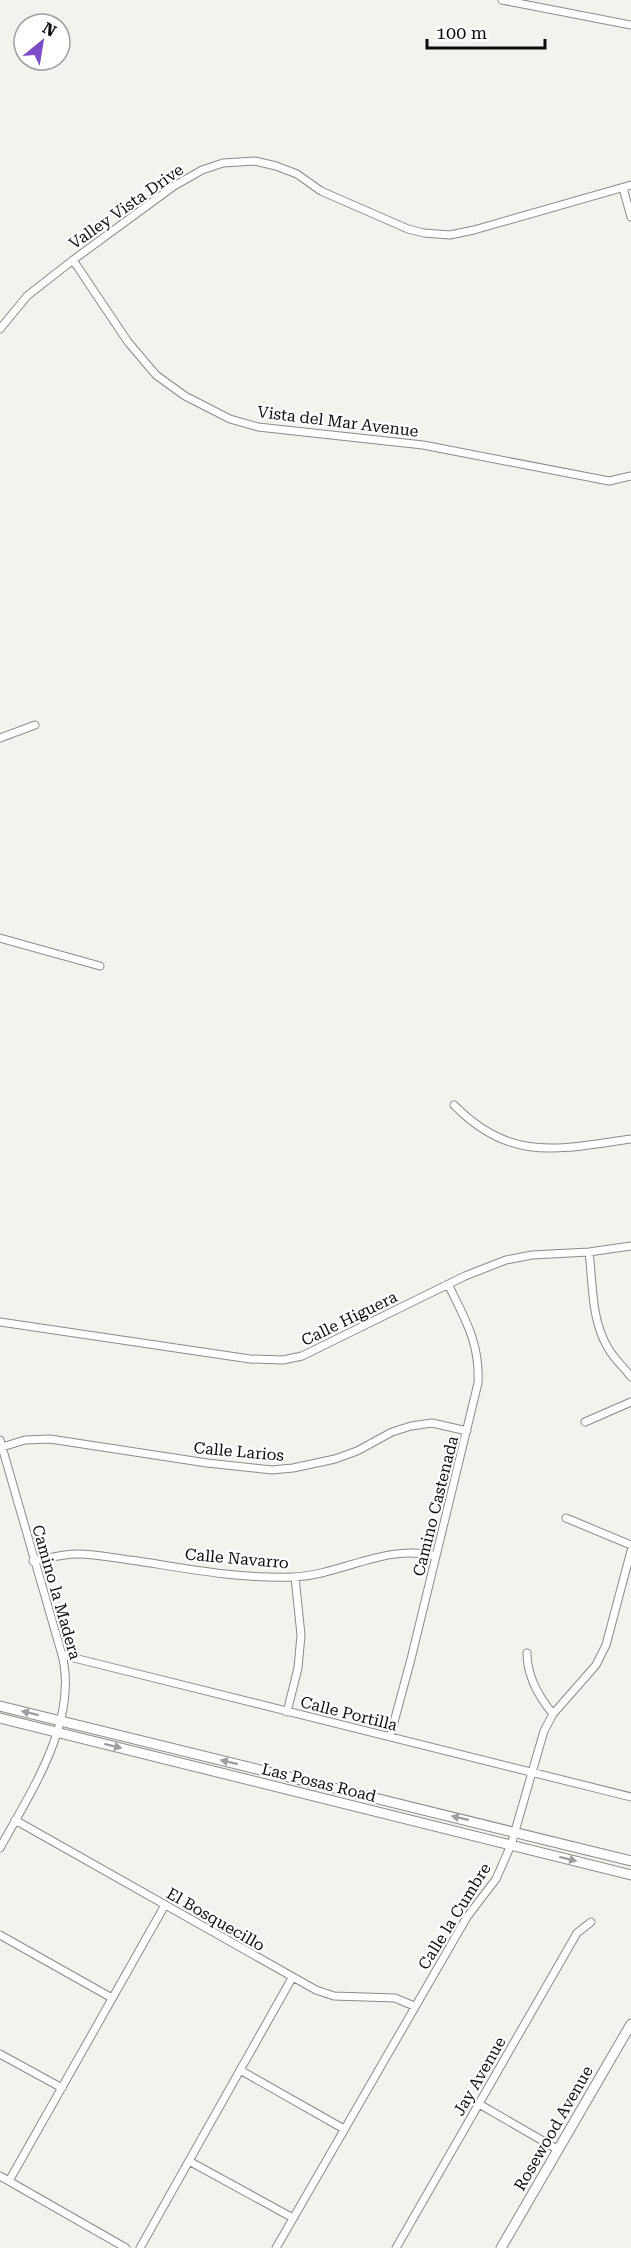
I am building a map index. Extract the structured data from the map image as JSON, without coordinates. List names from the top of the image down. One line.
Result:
{"streets":{"main road":["Las Posas Road","Rosewood Avenue"],"street":["Valley Vista Drive","Vista del Mar Avenue","Calle Higuera","Calle Larios","Camino Castenada","Calle Navarro","Camino la Madera","Calle Portilla","Calle la Cumbre","El Bosquecillo","Jay Avenue"]},"crossings":[["Valley Vista Drive","Vista del Mar Avenue"],["Calle Higuera","Camino Castenada"],["Calle Larios","Camino Castenada"],["Calle Larios","Camino la Madera"],["Camino Castenada","Calle Navarro"],["Camino Castenada","Calle Portilla"],["Calle Navarro","Camino la Madera"],["Camino la Madera","Calle Portilla"],["Camino la Madera","Las Posas Road"],["Camino la Madera","El Bosquecillo"],["Calle Portilla","Calle la Cumbre"],["Las Posas Road","Calle la Cumbre"],["Calle la Cumbre","El Bosquecillo"]],"scale_bar":"100 m","north":"top right"}
